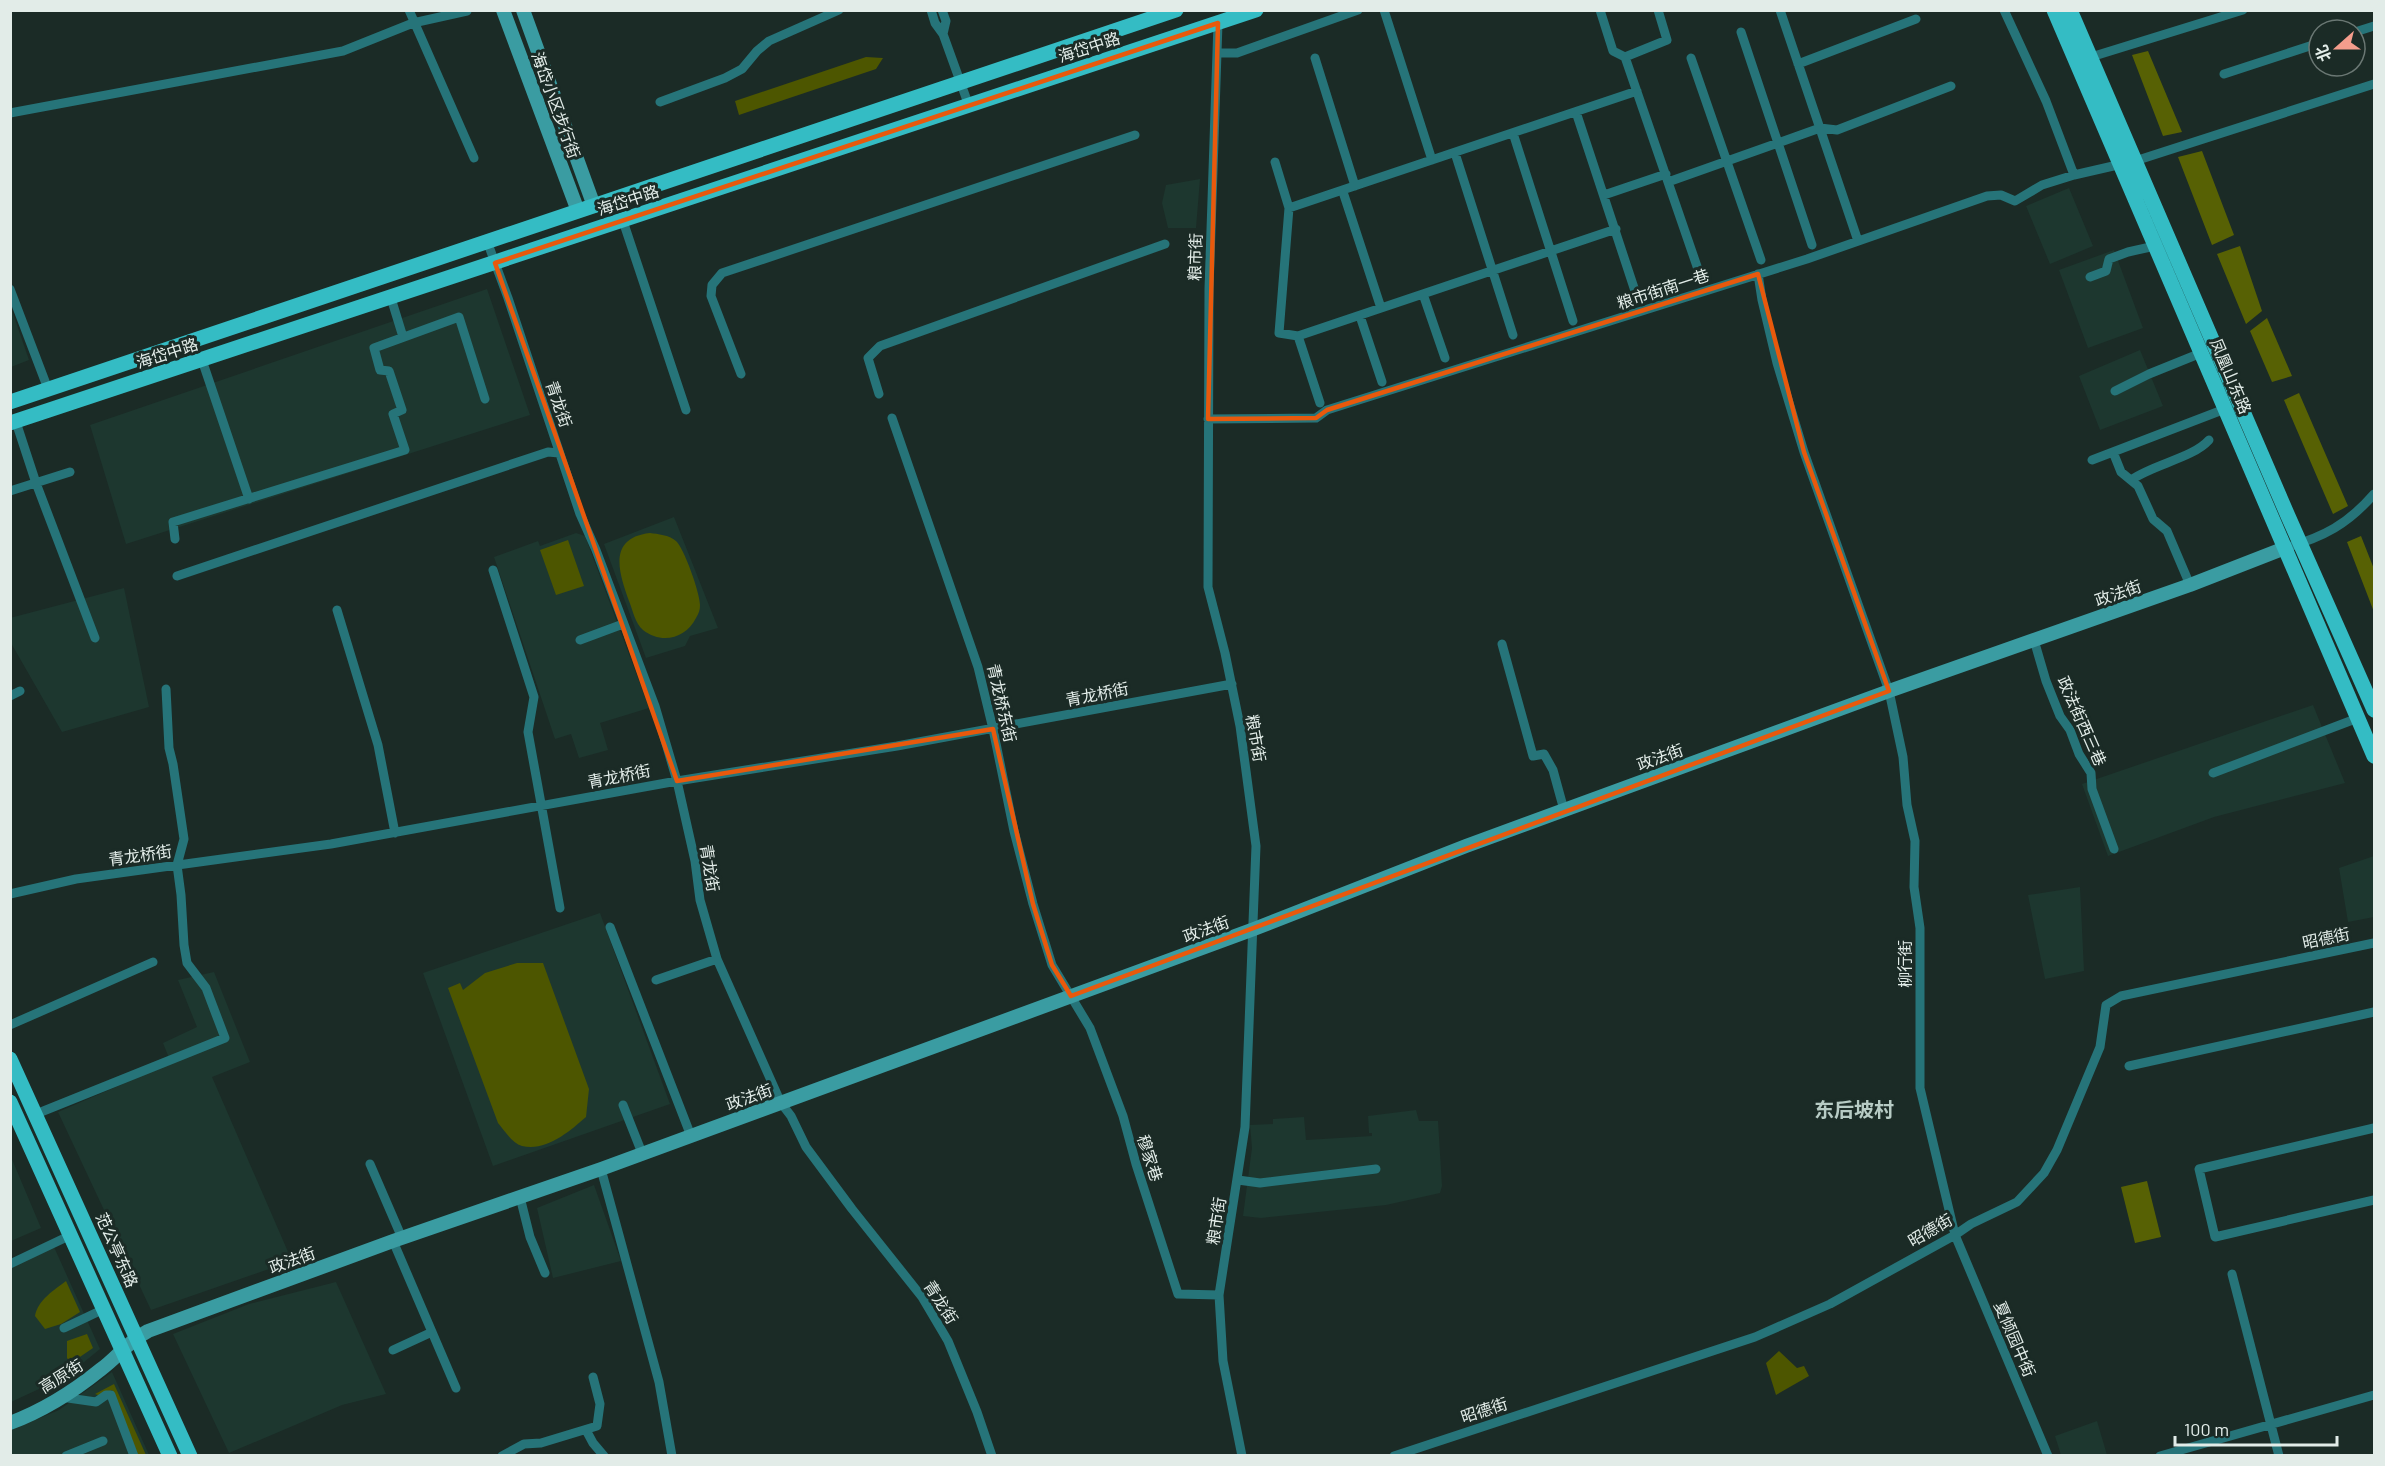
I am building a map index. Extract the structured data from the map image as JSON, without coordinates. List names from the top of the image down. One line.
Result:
{"streets":{"main road":["海岱中路","凤凰山东路","范公亭东路"],"street":["海岱小区步行街","粮市街","粮市街南一巷","青龙街","政法街","青龙桥街","青龙桥东街","政法街西三巷","昭德街","柳行街","穆家巷","夏倾园中街","高原街"]},"crossings":[["海岱中路","海岱小区步行街"],["海岱中路","粮市街"],["海岱中路","青龙街"],["粮市街","粮市街南一巷"],["粮市街","政法街"],["粮市街","青龙桥街"],["粮市街","穆家巷"],["粮市街南一巷","凤凰山东路"],["粮市街南一巷","柳行街"],["凤凰山东路","政法街"],["青龙街","政法街"],["青龙街","青龙桥街"],["政法街","青龙桥东街"],["政法街","政法街西三巷"],["政法街","柳行街"],["政法街","穆家巷"],["政法街","范公亭东路"],["政法街","高原街"],["青龙桥街","青龙桥东街"],["青龙桥东街","穆家巷"],["昭德街","柳行街"],["昭德街","夏倾园中街"],["柳行街","夏倾园中街"]],"districts":["东后坡村"],"scale_bar":"100 m","north":"left"}
